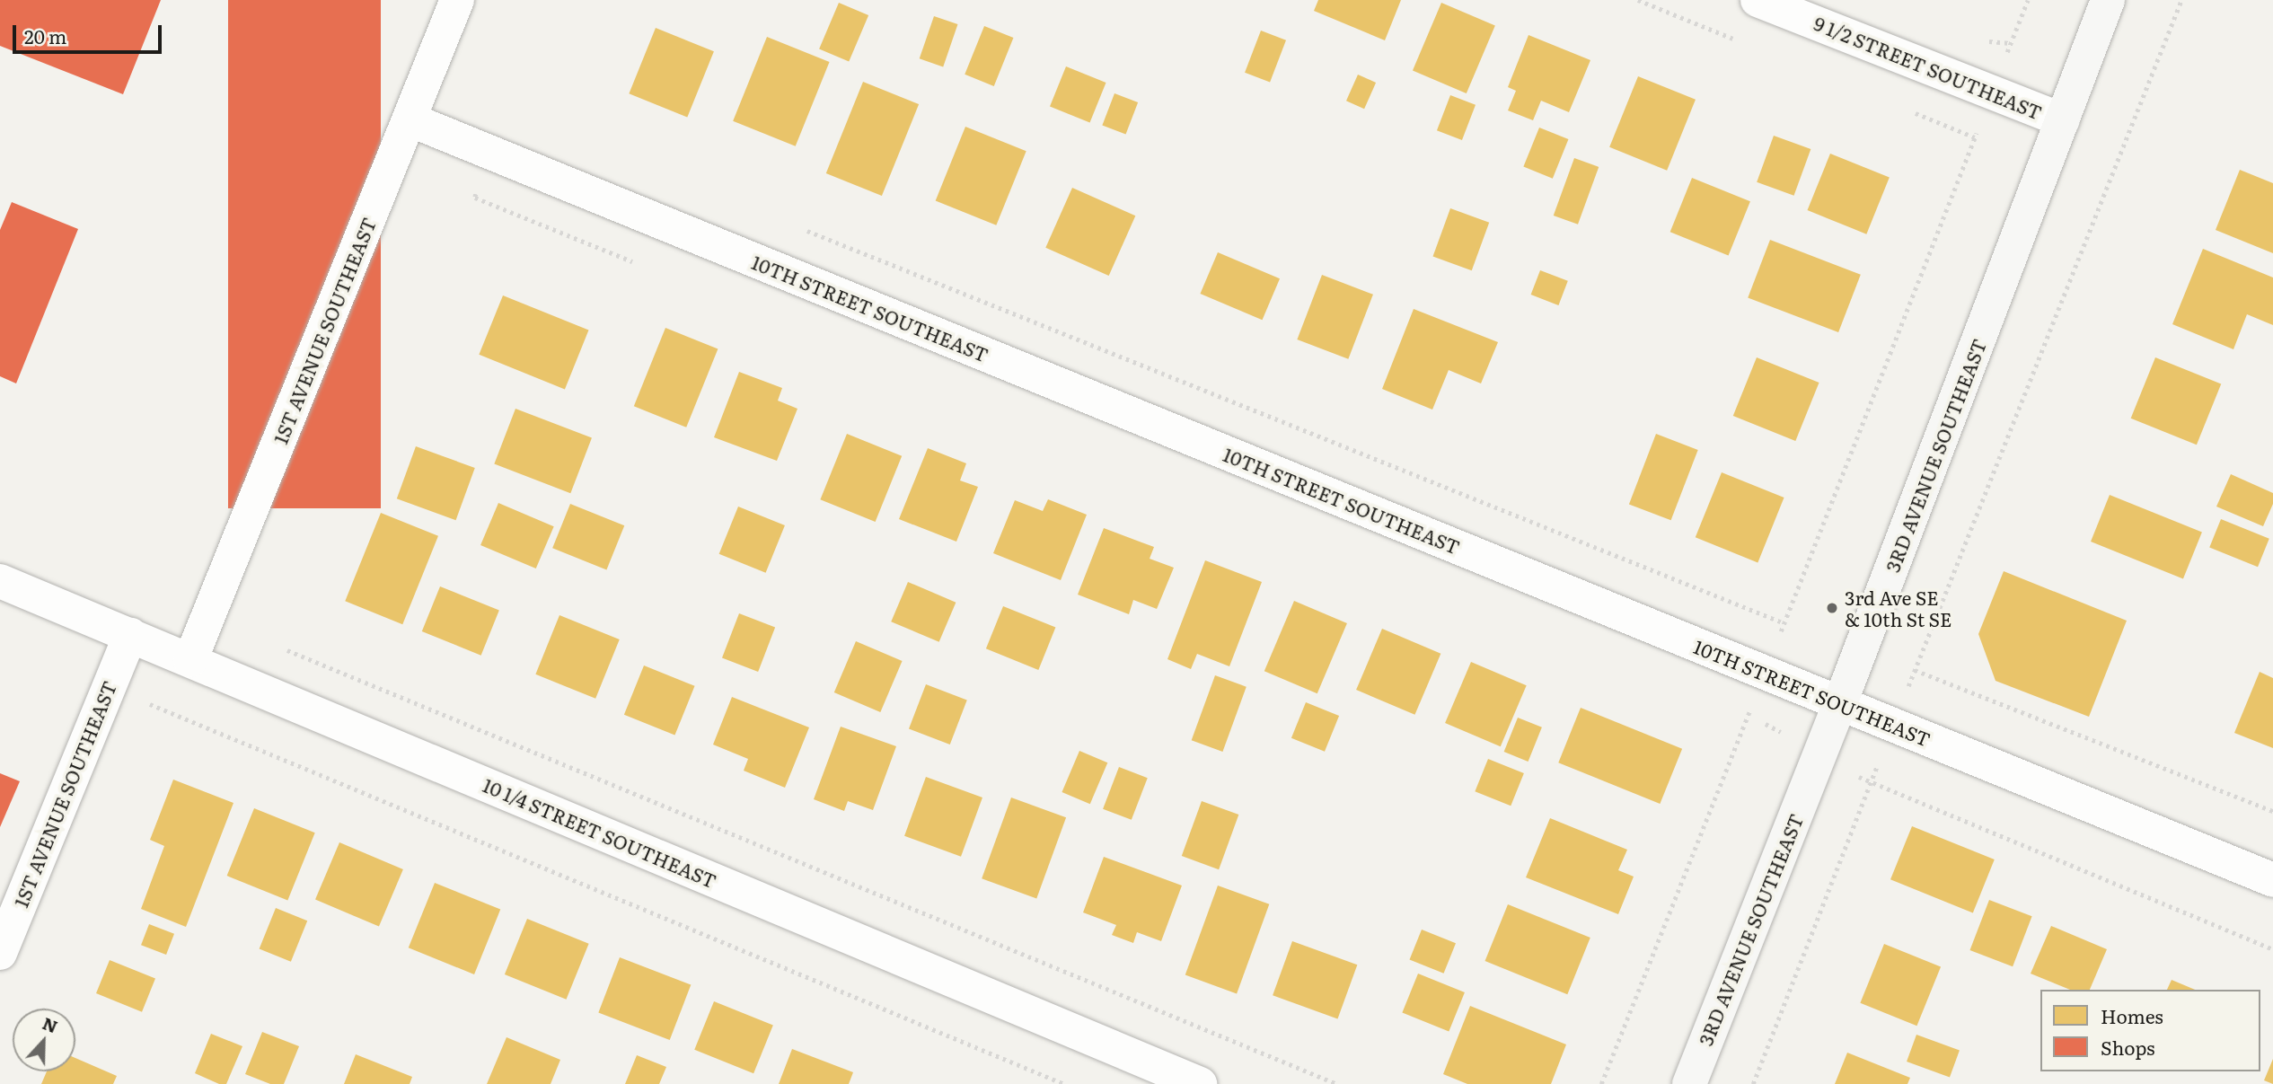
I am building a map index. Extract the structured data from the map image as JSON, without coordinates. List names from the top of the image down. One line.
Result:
{"streets":{"main road":["3RD AVENUE SOUTHEAST"],"street":["9 1/2 STREET SOUTHEAST","10TH STREET SOUTHEAST","1ST AVENUE SOUTHEAST","10 1/4 STREET SOUTHEAST"]},"crossings":[["9 1/2 STREET SOUTHEAST","3RD AVENUE SOUTHEAST"],["10TH STREET SOUTHEAST","1ST AVENUE SOUTHEAST"],["10TH STREET SOUTHEAST","3RD AVENUE SOUTHEAST"],["1ST AVENUE SOUTHEAST","10 1/4 STREET SOUTHEAST"]],"places":["3rd Ave SE & 10th St SE"],"legend":["Homes","Shops"],"scale_bar":"20 m","north":"top"}
